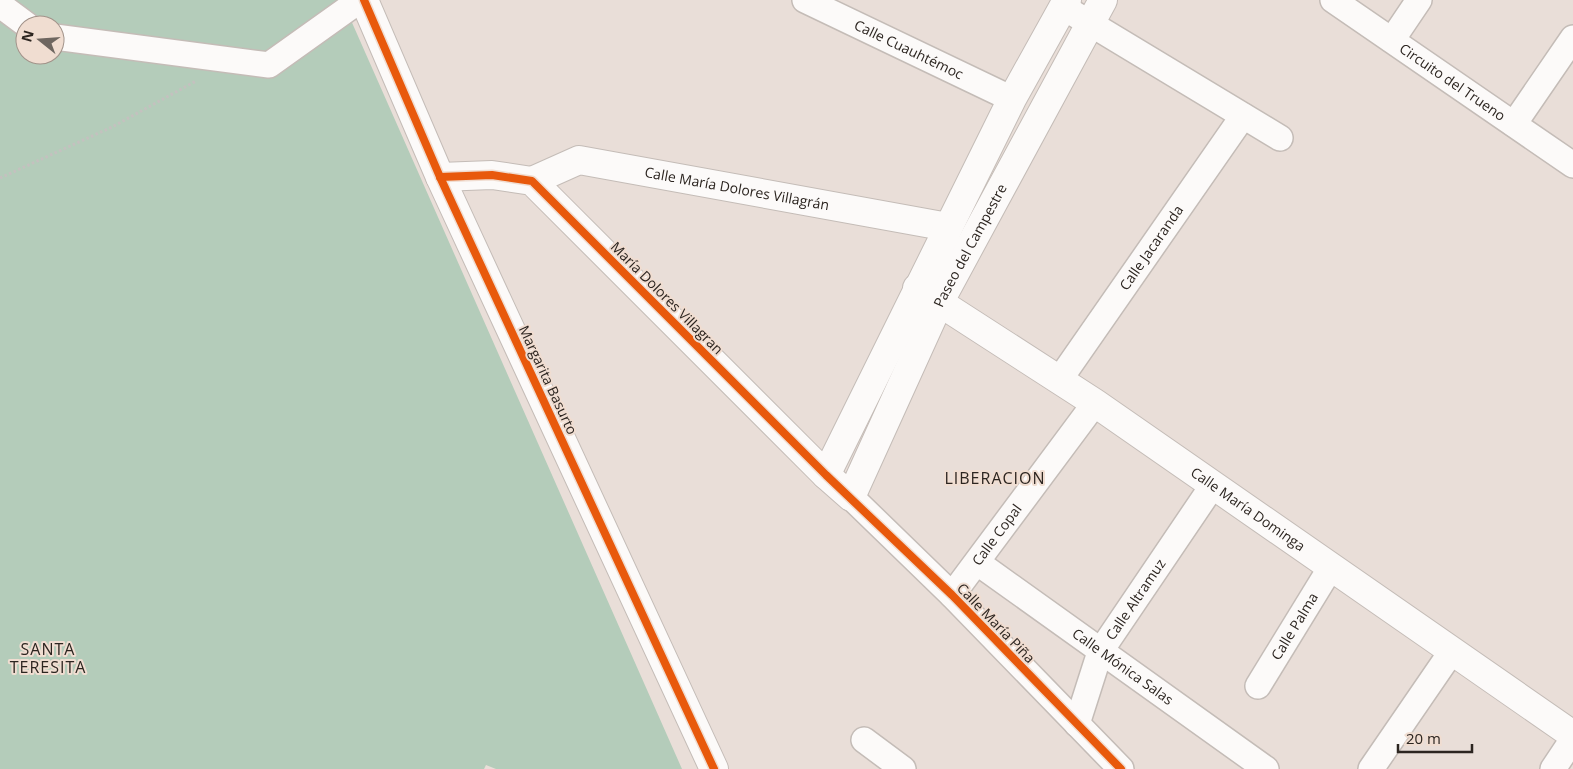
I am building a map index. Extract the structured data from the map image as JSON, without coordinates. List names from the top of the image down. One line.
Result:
{"streets":{"street":["Calle Cuauhtémoc","Circuito del Trueno","Calle María Dolores Villagrán","Paseo del Campestre","Calle Jacaranda","María Dolores Villagran","Margarita Basurto","Calle María Dominga","Calle Copal","Calle Altramuz","Calle María Piña","Calle Palma","Calle Mónica Salas"]},"crossings":[["Calle Cuauhtémoc","Paseo del Campestre"],["Calle María Dolores Villagrán","Paseo del Campestre"],["Calle María Dolores Villagrán","María Dolores Villagran"],["Paseo del Campestre","María Dolores Villagran"],["Paseo del Campestre","Calle María Dominga"],["Paseo del Campestre","Calle María Piña"],["Calle Jacaranda","Calle María Dominga"],["María Dolores Villagran","Calle María Piña"],["Calle María Dominga","Calle Copal"],["Calle María Dominga","Calle Altramuz"],["Calle María Dominga","Calle Palma"],["Calle Copal","Calle María Piña"],["Calle Copal","Calle Mónica Salas"],["Calle Altramuz","Calle María Piña"],["Calle Altramuz","Calle Mónica Salas"]],"districts":["LIBERACION","SANTA TERESITA"],"scale_bar":"20 m","north":"left"}
